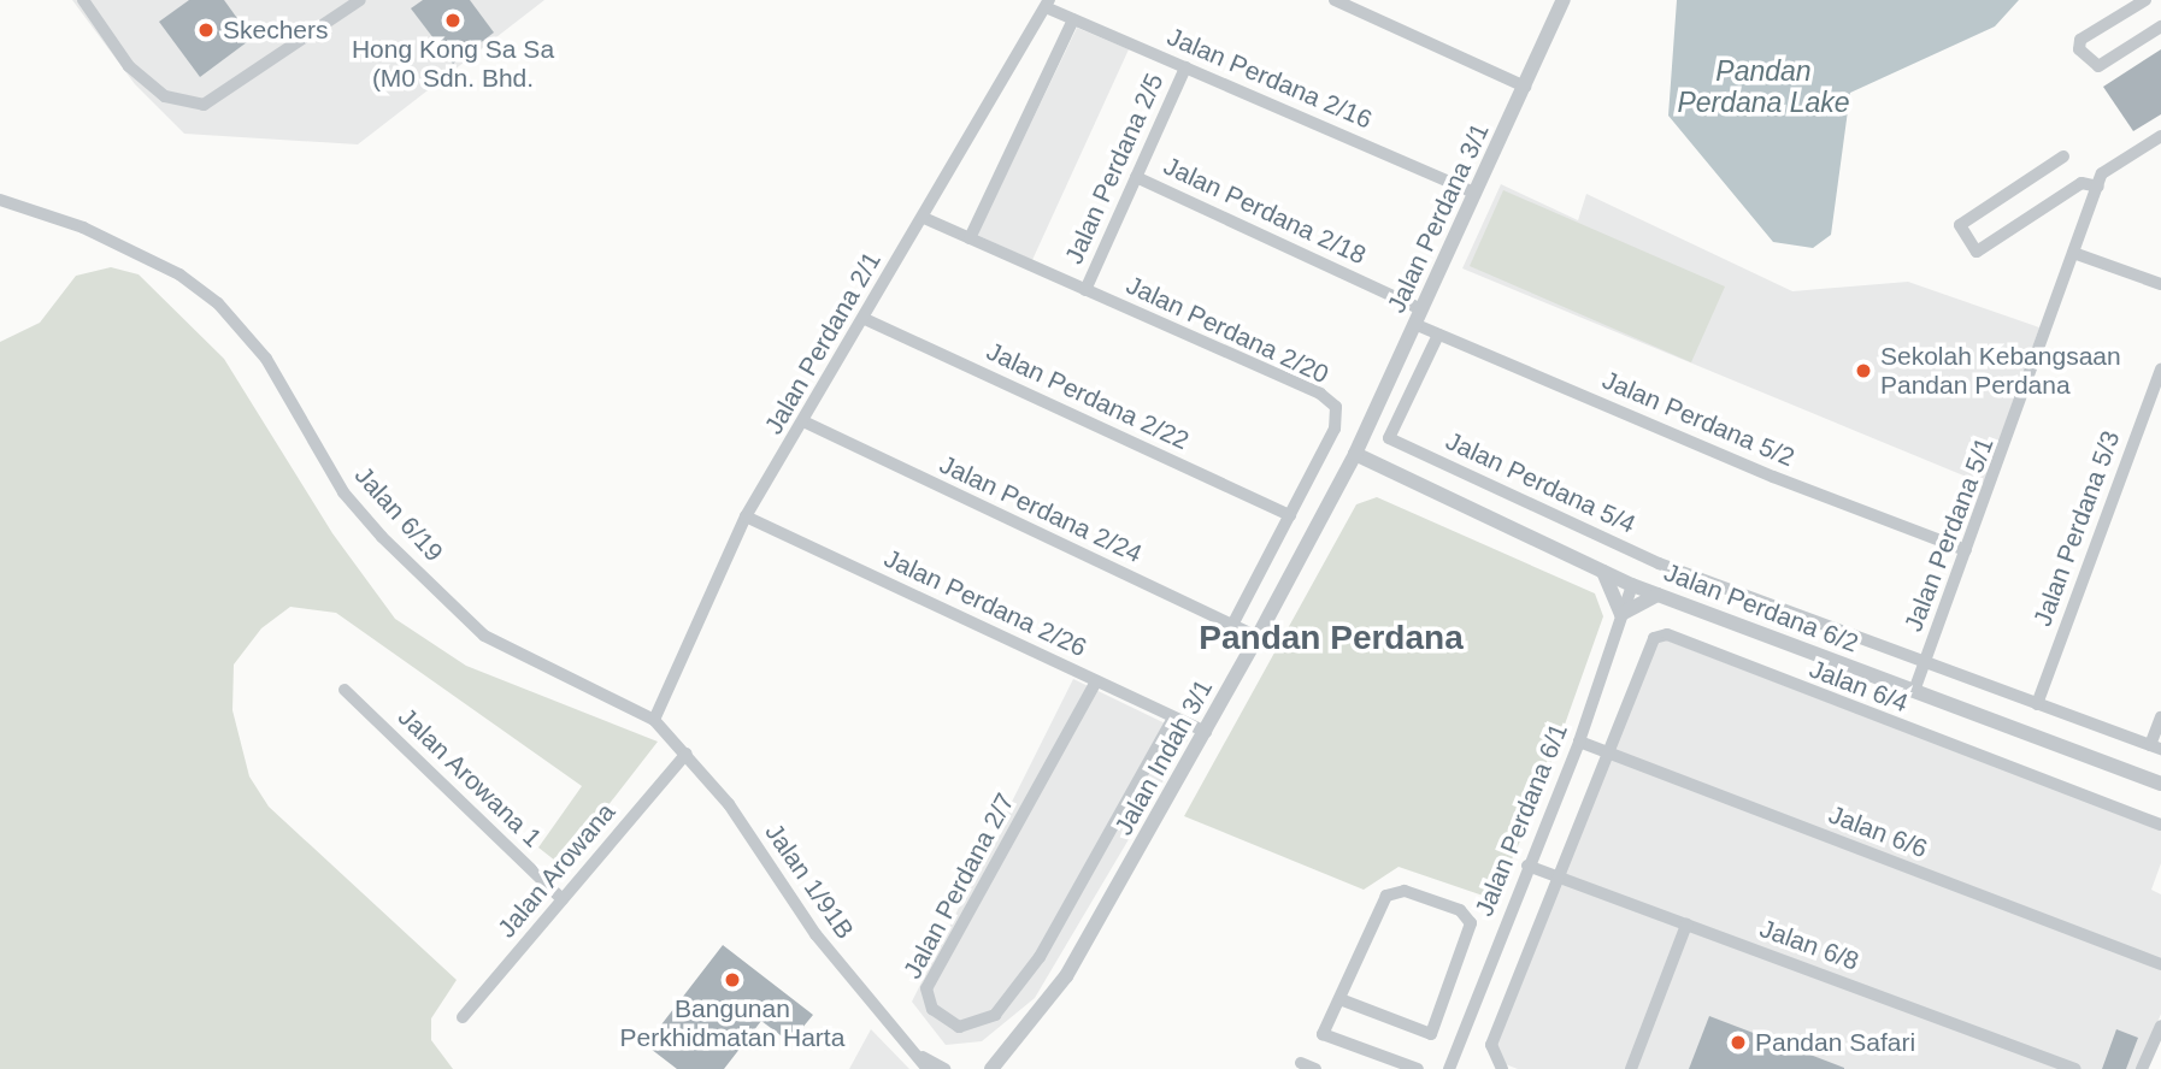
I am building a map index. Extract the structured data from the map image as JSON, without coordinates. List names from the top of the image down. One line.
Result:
{"streets":{"street":["Jalan Perdana 2/16","Jalan Perdana 2/5","Jalan Perdana 2/18","Jalan Perdana 3/1","Jalan Perdana 2/20","Jalan Perdana 2/1","Jalan Perdana 2/22","Jalan Perdana 5/2","Jalan Perdana 5/4","Jalan Perdana 2/24","Jalan 6/19","Jalan Perdana 5/3","Jalan Perdana 5/1","Jalan Perdana 2/26","Jalan Perdana 6/2","Jalan 6/4","Jalan Indah 3/1","Jalan Arowana 1","Jalan Perdana 6/1","Jalan 6/6","Jalan Arowana","Jalan 1/91B","Jalan Perdana 2/7","Jalan 6/8"]},"crossings":[["Jalan Perdana 2/16","Jalan Perdana 2/5"],["Jalan Perdana 2/16","Jalan Perdana 3/1"],["Jalan Perdana 2/16","Jalan Perdana 2/1"],["Jalan Perdana 2/5","Jalan Perdana 2/18"],["Jalan Perdana 2/5","Jalan Perdana 2/20"],["Jalan Perdana 2/18","Jalan Perdana 3/1"],["Jalan Perdana 2/18","Jalan Perdana 5/2"],["Jalan Perdana 3/1","Jalan Perdana 5/2"],["Jalan Perdana 3/1","Jalan Perdana 6/2"],["Jalan Perdana 3/1","Jalan Indah 3/1"],["Jalan Perdana 2/20","Jalan Perdana 2/1"],["Jalan Perdana 2/20","Jalan Perdana 2/22"],["Jalan Perdana 2/20","Jalan Perdana 2/24"],["Jalan Perdana 2/1","Jalan Perdana 2/22"],["Jalan Perdana 2/1","Jalan Perdana 2/24"],["Jalan Perdana 2/1","Jalan 6/19"],["Jalan Perdana 2/1","Jalan Perdana 2/26"],["Jalan Perdana 2/1","Jalan 1/91B"],["Jalan Perdana 5/2","Jalan Perdana 5/4"],["Jalan Perdana 5/2","Jalan Perdana 5/1"],["Jalan Perdana 5/4","Jalan Perdana 5/3"],["Jalan Perdana 5/4","Jalan Perdana 5/1"],["Jalan Perdana 2/24","Jalan Indah 3/1"],["Jalan 6/19","Jalan 1/91B"],["Jalan Perdana 5/1","Jalan Perdana 6/2"],["Jalan Perdana 2/26","Jalan Indah 3/1"],["Jalan Perdana 2/26","Jalan Perdana 2/7"],["Jalan Perdana 6/2","Jalan Indah 3/1"],["Jalan Perdana 6/2","Jalan Perdana 6/1"],["Jalan 6/4","Jalan 6/6"],["Jalan Arowana 1","Jalan Arowana"],["Jalan Perdana 6/1","Jalan 6/6"],["Jalan Perdana 6/1","Jalan 6/8"],["Jalan Arowana","Jalan 1/91B"]],"districts":["Pandan Perdana"],"water":["Pandan Perdana Lake"],"places":["Hong Kong Sa Sa (M0 Sdn. Bhd.","Skechers","Sekolah Kebangsaan Pandan Perdana","Bangunan Perkhidmatan Harta","Pandan Safari"]}
